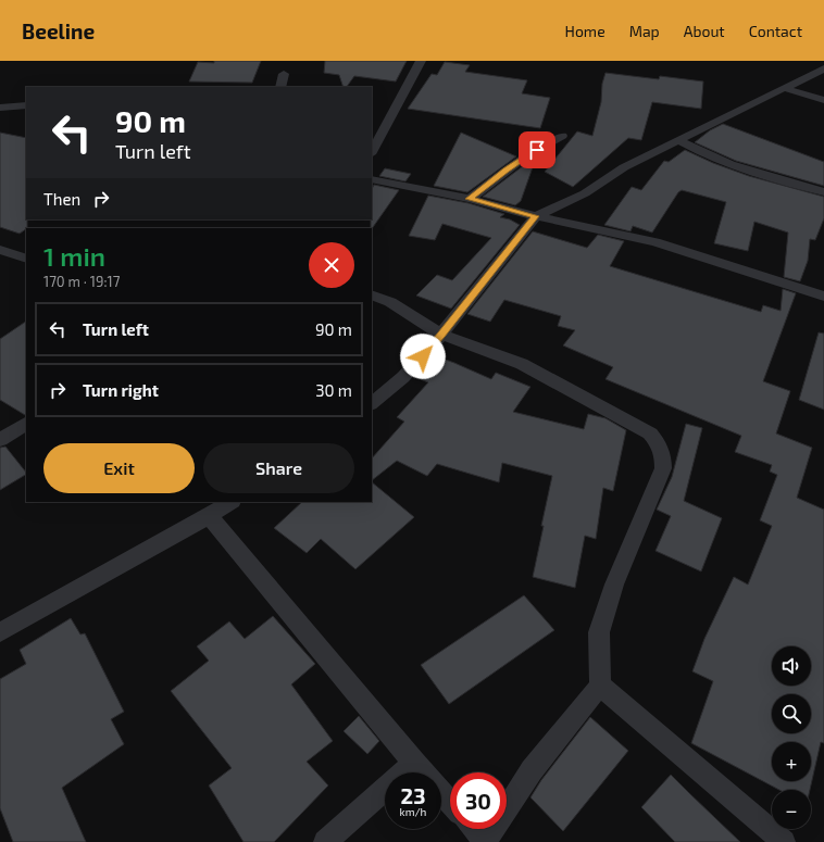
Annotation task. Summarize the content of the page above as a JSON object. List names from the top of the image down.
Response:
{
  "page": {
    "header": "Beeline",
    "nav": [
      "Home",
      "Map",
      "About",
      "Contact"
    ],
    "turn": ["90 m", "Turn left"],
    "then": "Then",
    "heading": ["1 min", "170 m · 19:17"],
    "list": [
      {
        "name": "Turn left",
        "value": "90 m"
      },
      {
        "name": "Turn right",
        "value": "30 m"
      }
    ],
    "buttons": ["Exit", "Share"],
    "map_buttons": ["+", "−"],
    "speed": "23 km/h",
    "limit": "30"
  }
}
